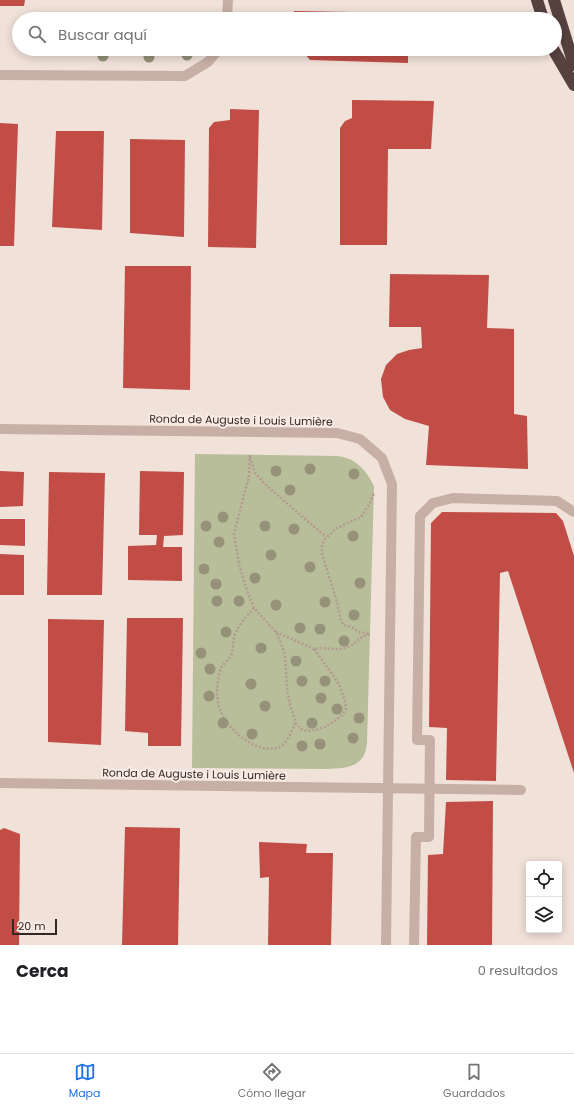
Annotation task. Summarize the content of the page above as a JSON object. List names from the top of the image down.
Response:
{
  "streets": {
    "street": ["Ronda de Auguste i Louis Lumière"]
  },
  "scale_bar": "20 m",
  "page": {
    "search": "Buscar aquí",
    "scale": "20 m",
    "heading": ["Cerca", "0 resultados"],
    "nav": ["Mapa", "Cómo llegar", "Guardados"]
  }
}
